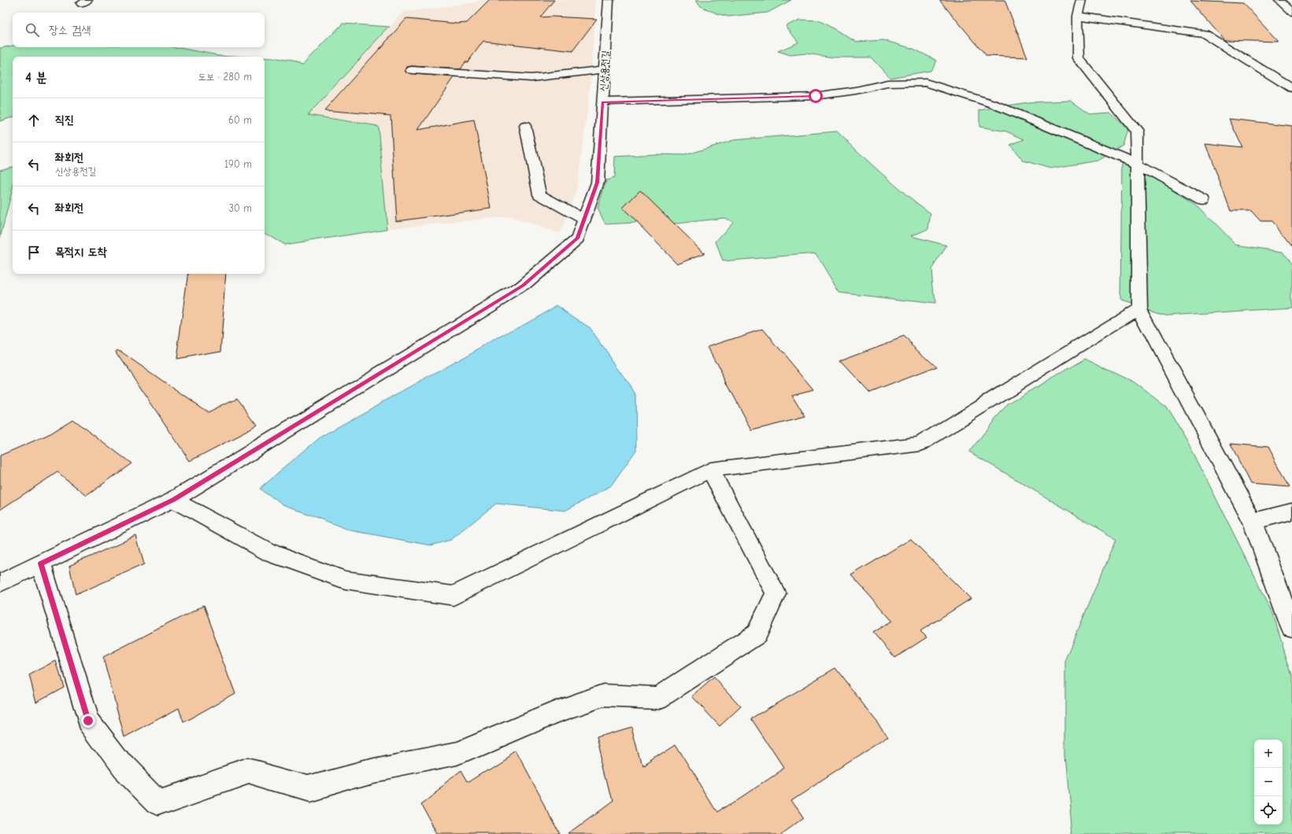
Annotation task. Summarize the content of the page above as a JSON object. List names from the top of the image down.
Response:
{
  "streets": {
    "street": ["신상용전길"]
  },
  "page": {
    "search": "장소 검색",
    "heading": ["4 분", "도보 · 280 m"],
    "list": [
      ["직진", "60 m"],
      ["좌회전", "신상용전길", "190 m"],
      ["좌회전", "30 m"],
      "목적지 도착"
    ],
    "map_buttons": ["+", "−"]
  }
}
